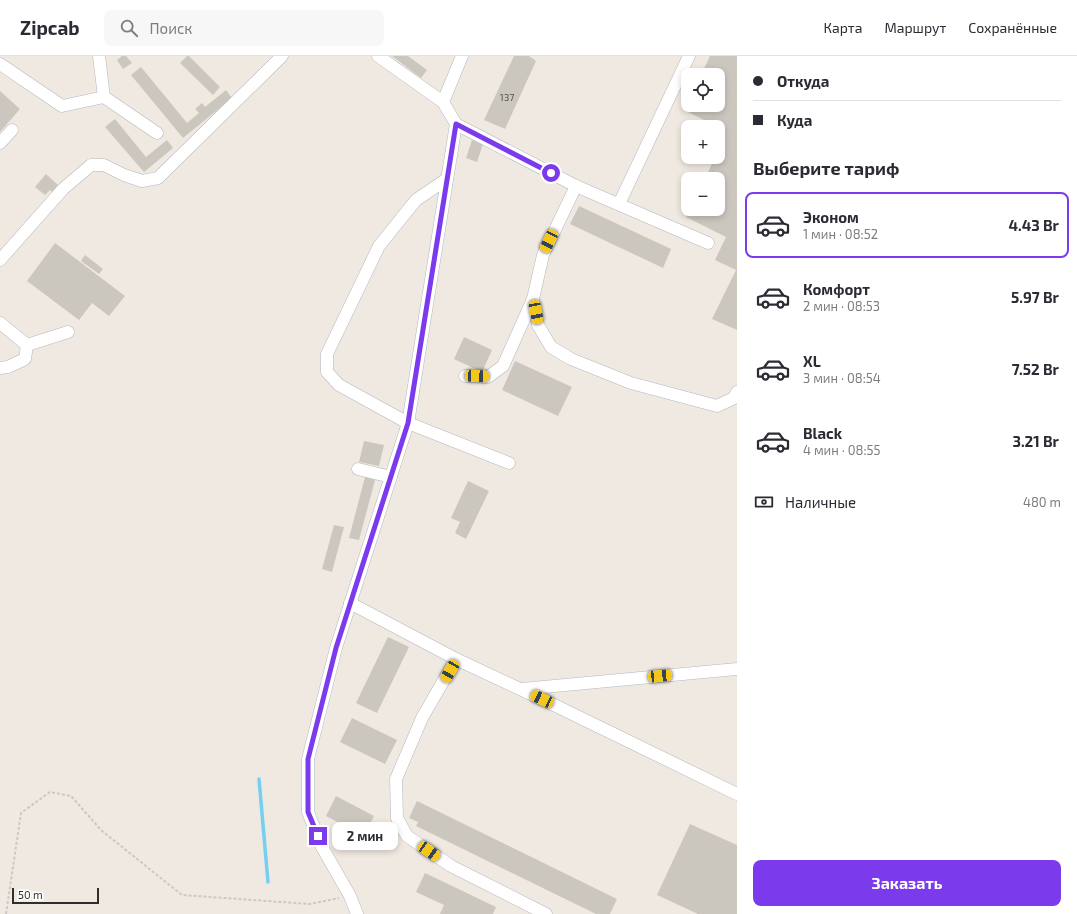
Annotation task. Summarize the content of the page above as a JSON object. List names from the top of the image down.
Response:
{
  "house_numbers": ["137"],
  "scale_bar": "50 m",
  "page": {
    "header": "Zipcab",
    "search": "Поиск",
    "nav": ["Карта", "Маршрут", "Сохранённые"],
    "banner": ["Откуда", "Куда"],
    "map_buttons": ["+", "−"],
    "heading": "Выберите тариф",
    "list": [
      {
        "name": "Эконом",
        "note": "1 мин · 08:52",
        "value": "4.43 Br"
      },
      {
        "name": "Комфорт",
        "note": "2 мин · 08:53",
        "value": "5.97 Br"
      },
      {
        "name": "XL",
        "note": "3 мин · 08:54",
        "value": "7.52 Br"
      },
      {
        "name": "Black",
        "note": "4 мин · 08:55",
        "value": "3.21 Br"
      }
    ],
    "pay": ["Наличные", "480 m"],
    "bubble": "2 мин",
    "buttons": "Заказать",
    "scale": "50 m"
  }
}
